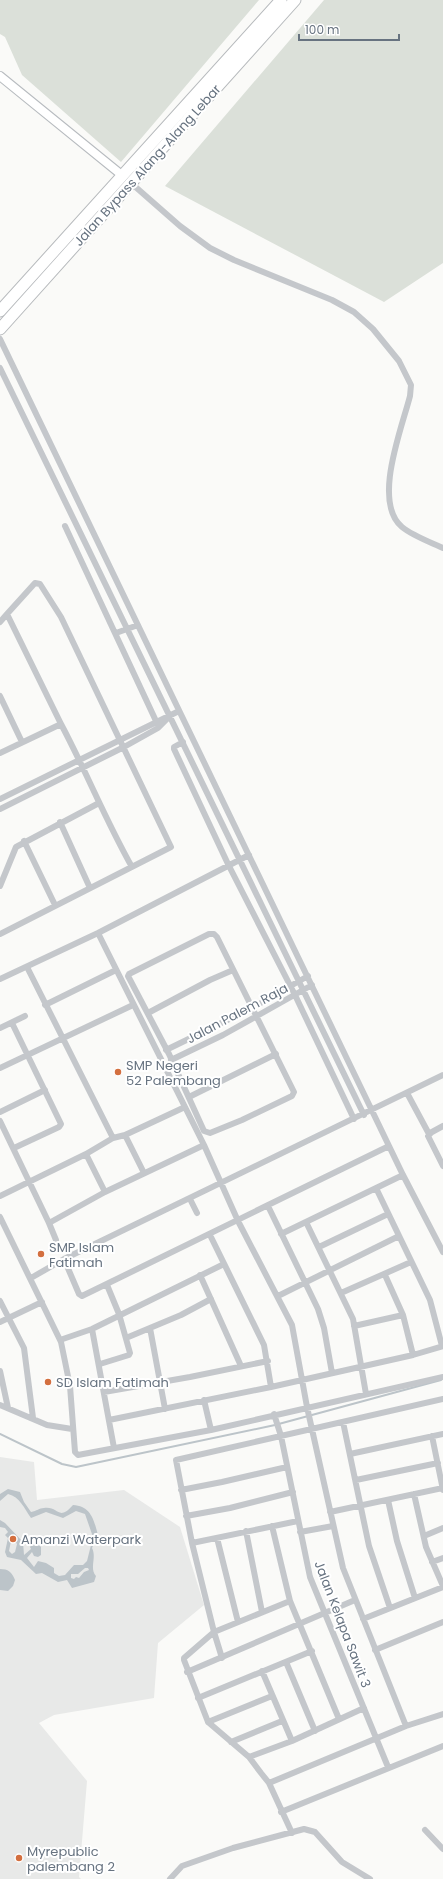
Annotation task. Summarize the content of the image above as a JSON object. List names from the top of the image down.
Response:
{
  "streets": {
    "highway": ["Jalan Bypass Alang-Alang Lebar"],
    "street": ["Jalan Palem Raja", "Jalan Kelapa Sawit 3"]
  },
  "places": [
    "SMP Negeri 52 Palembang",
    "SMP Islam Fatimah",
    "SD Islam Fatimah",
    "Amanzi Waterpark",
    "Myrepublic palembang 2"
  ],
  "scale_bar": "100 m"
}
